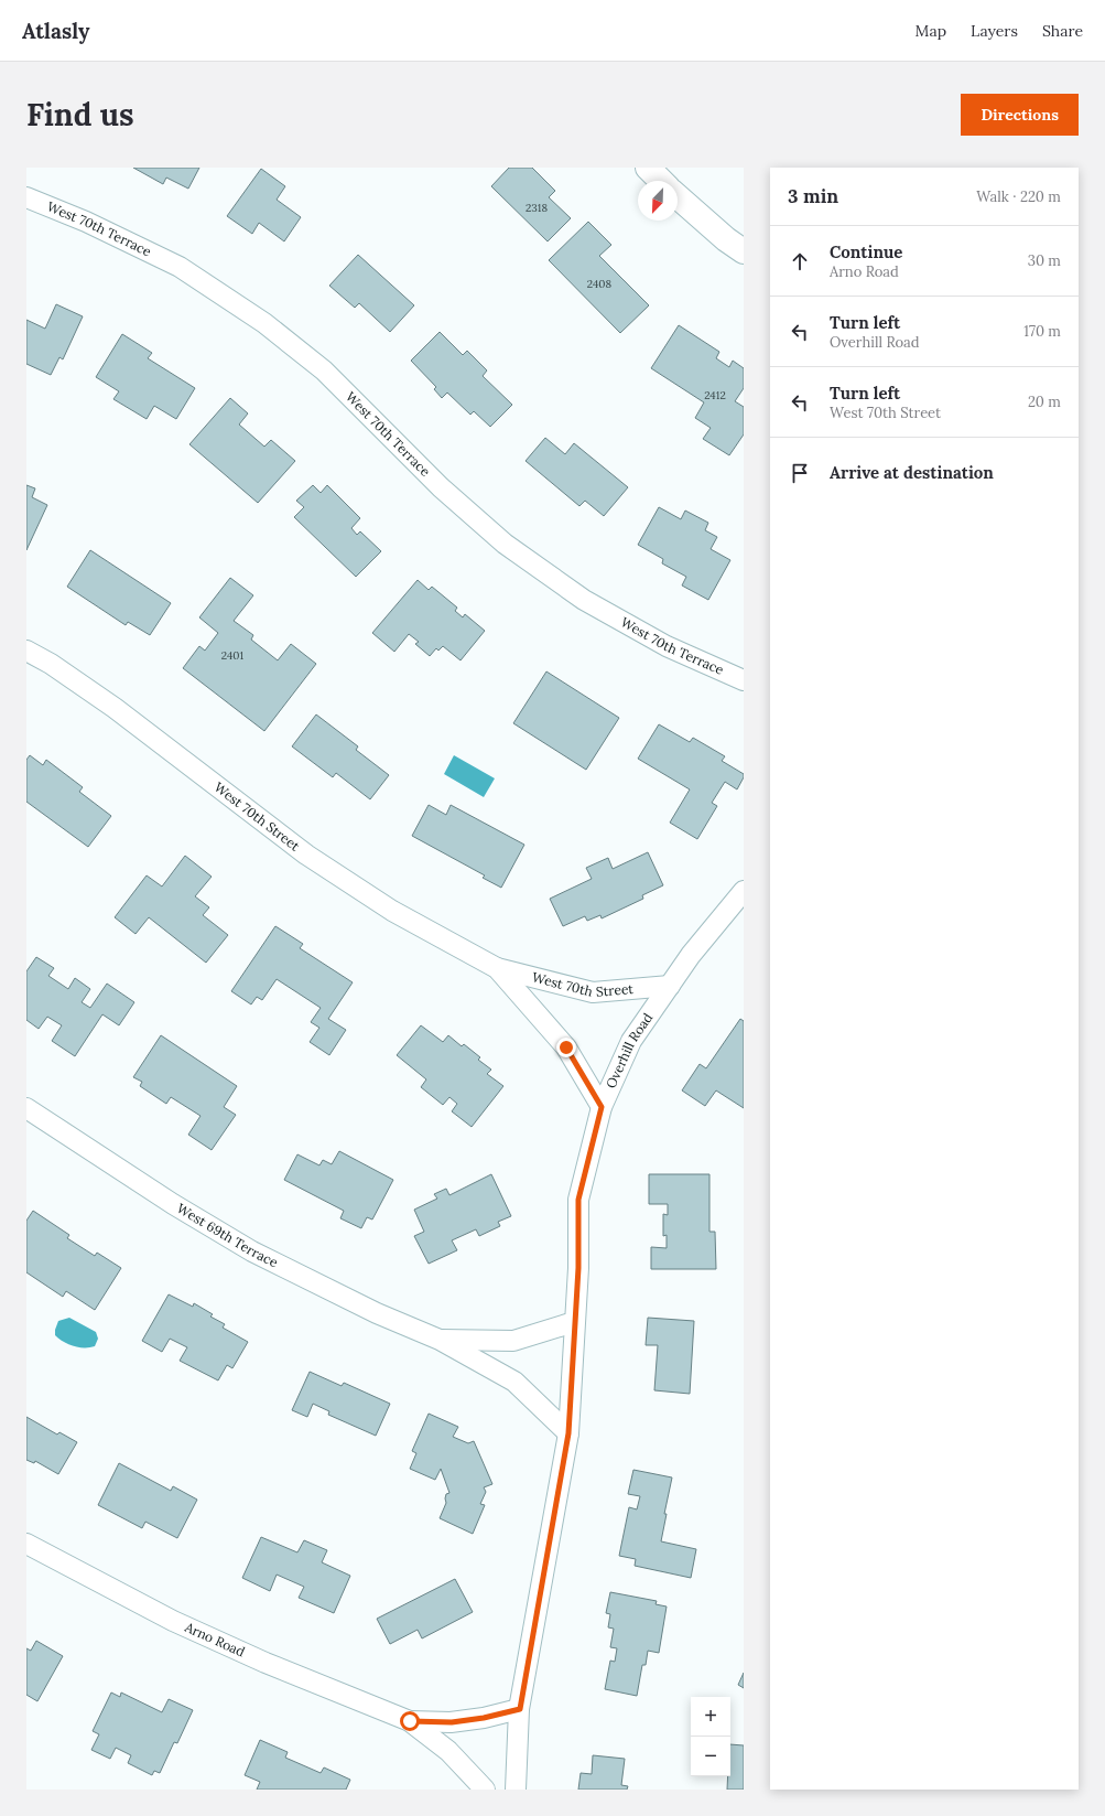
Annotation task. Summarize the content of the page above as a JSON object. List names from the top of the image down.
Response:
{
  "streets": {
    "street": [
      "West 70th Terrace",
      "West 70th Street",
      "Overhill Road",
      "West 69th Terrace",
      "Arno Road"
    ]
  },
  "crossings": [
    ["West 70th Street", "Overhill Road"],
    ["Overhill Road", "West 69th Terrace"],
    ["Overhill Road", "Arno Road"]
  ],
  "house_numbers": [
    "2318",
    "2408",
    "2412",
    "2401"
  ],
  "north": "bottom left",
  "page": {
    "header": "Atlasly",
    "nav": ["Map", "Layers", "Share"],
    "buttons": "Directions",
    "title": "Find us",
    "heading": ["3 min", "Walk · 220 m"],
    "list": [
      ["Continue", "Arno Road", "30 m"],
      ["Turn left", "Overhill Road", "170 m"],
      ["Turn left", "West 70th Street", "20 m"],
      "Arrive at destination"
    ],
    "map_buttons": ["+", "−"]
  }
}
